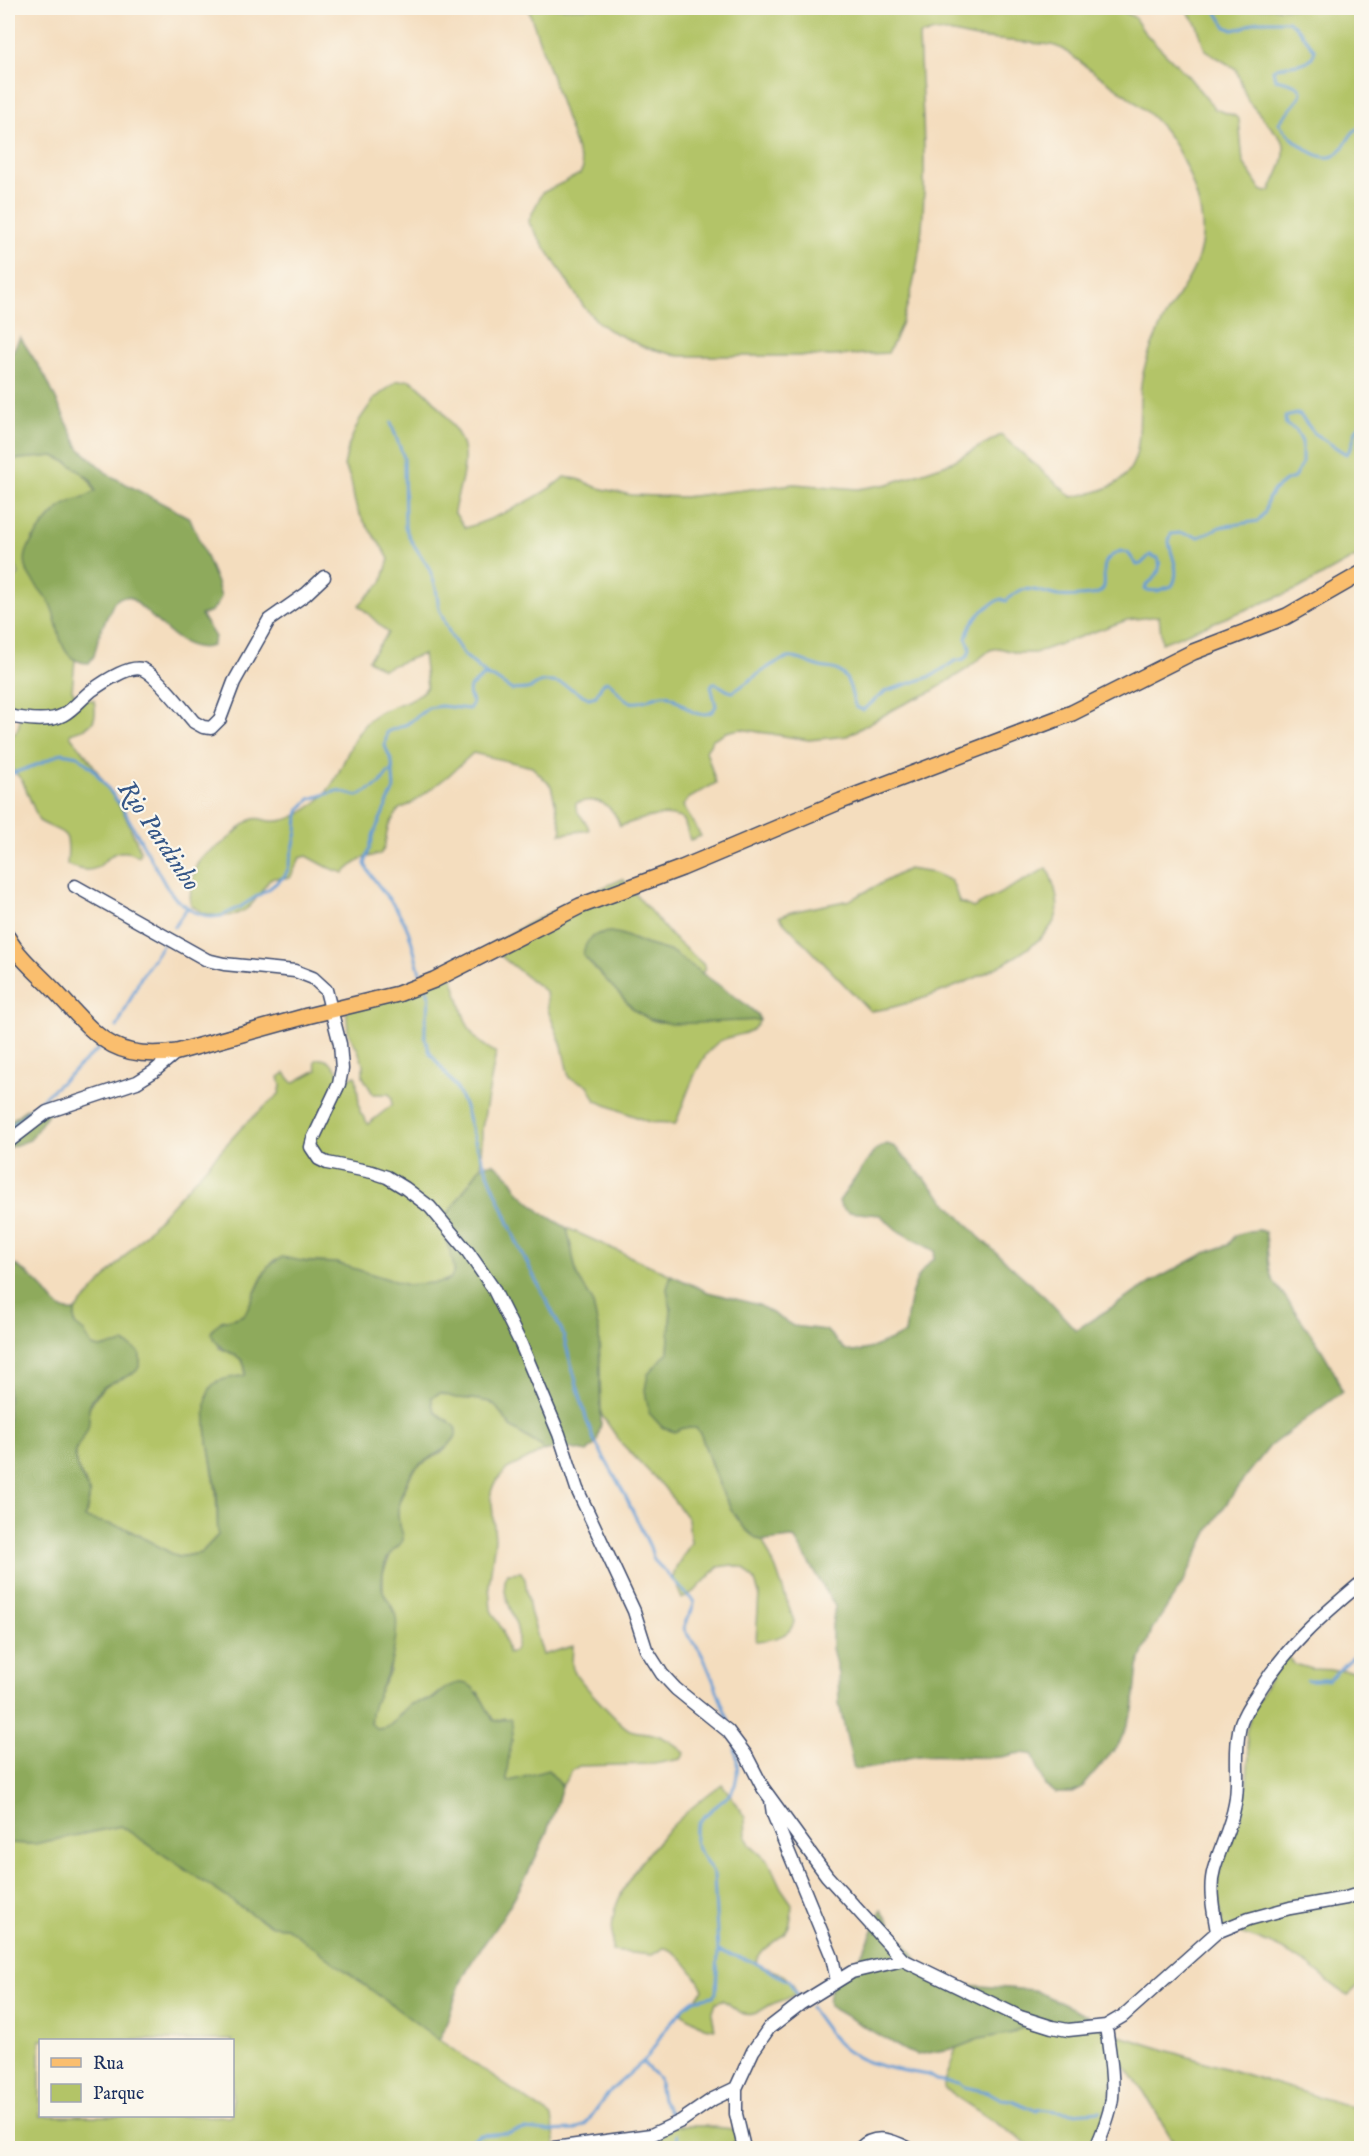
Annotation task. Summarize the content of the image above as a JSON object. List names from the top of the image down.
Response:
{
  "water": ["Rio Pardinho"],
  "legend": ["Rua", "Parque"]
}
